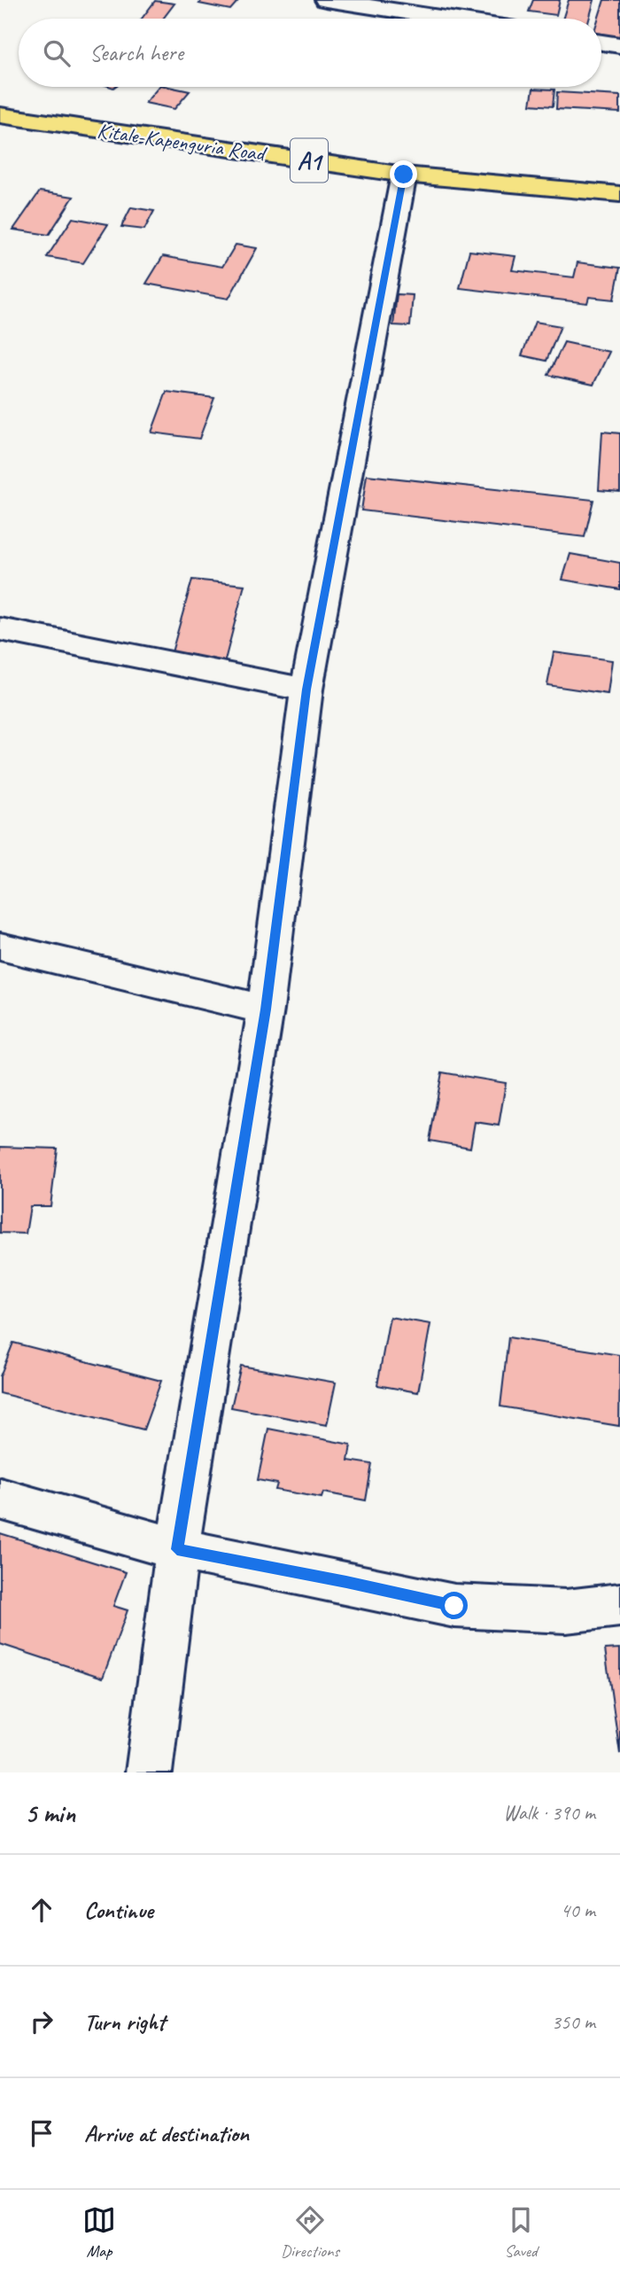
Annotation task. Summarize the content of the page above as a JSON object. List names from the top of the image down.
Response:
{
  "streets": {
    "highway": ["Kitale-Kapenguria Road", "A1"]
  },
  "page": {
    "search": "Search here",
    "heading": ["5 min", "Walk · 390 m"],
    "list": [
      ["Continue", "40 m"],
      ["Turn right", "350 m"],
      "Arrive at destination"
    ],
    "nav": ["Map", "Directions", "Saved"]
  }
}
